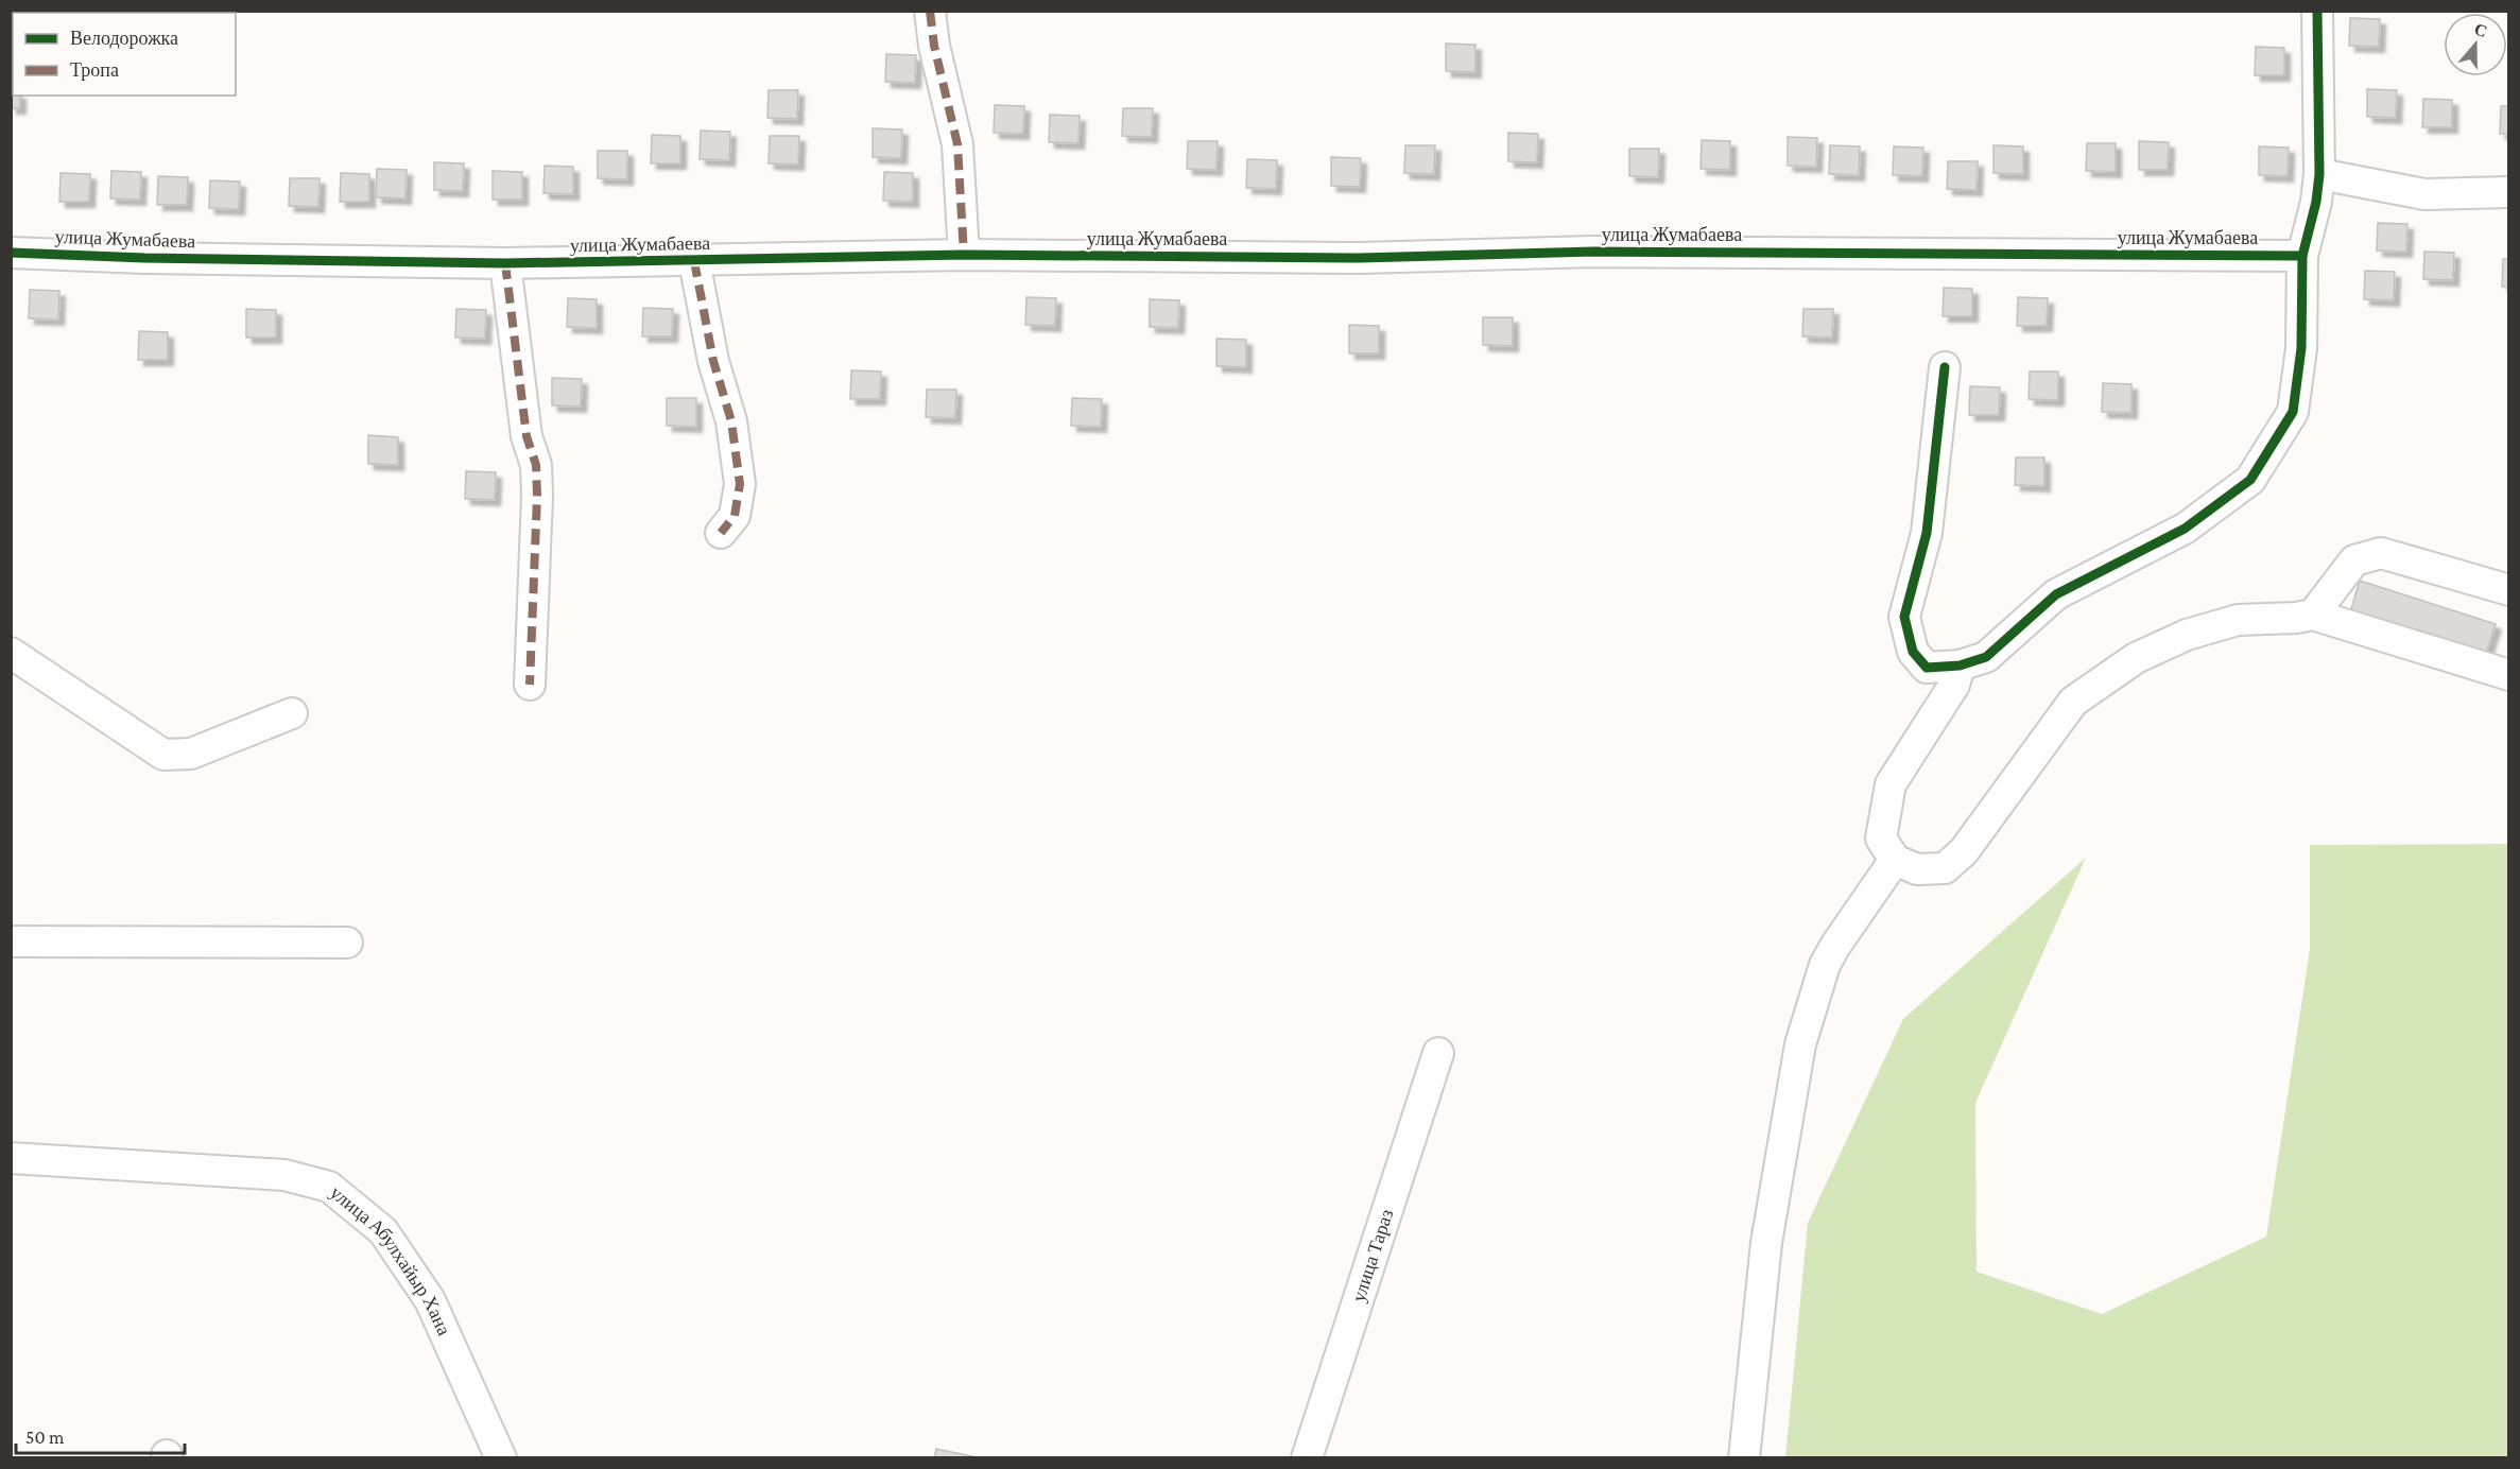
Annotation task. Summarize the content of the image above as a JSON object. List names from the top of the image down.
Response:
{
  "streets": {
    "street": ["улица Жумабаева", "улица Тараз", "улица Абулхайыр Хана"]
  },
  "legend": ["Велодорожка", "Тропа"],
  "scale_bar": "50 m",
  "north": "top"
}
